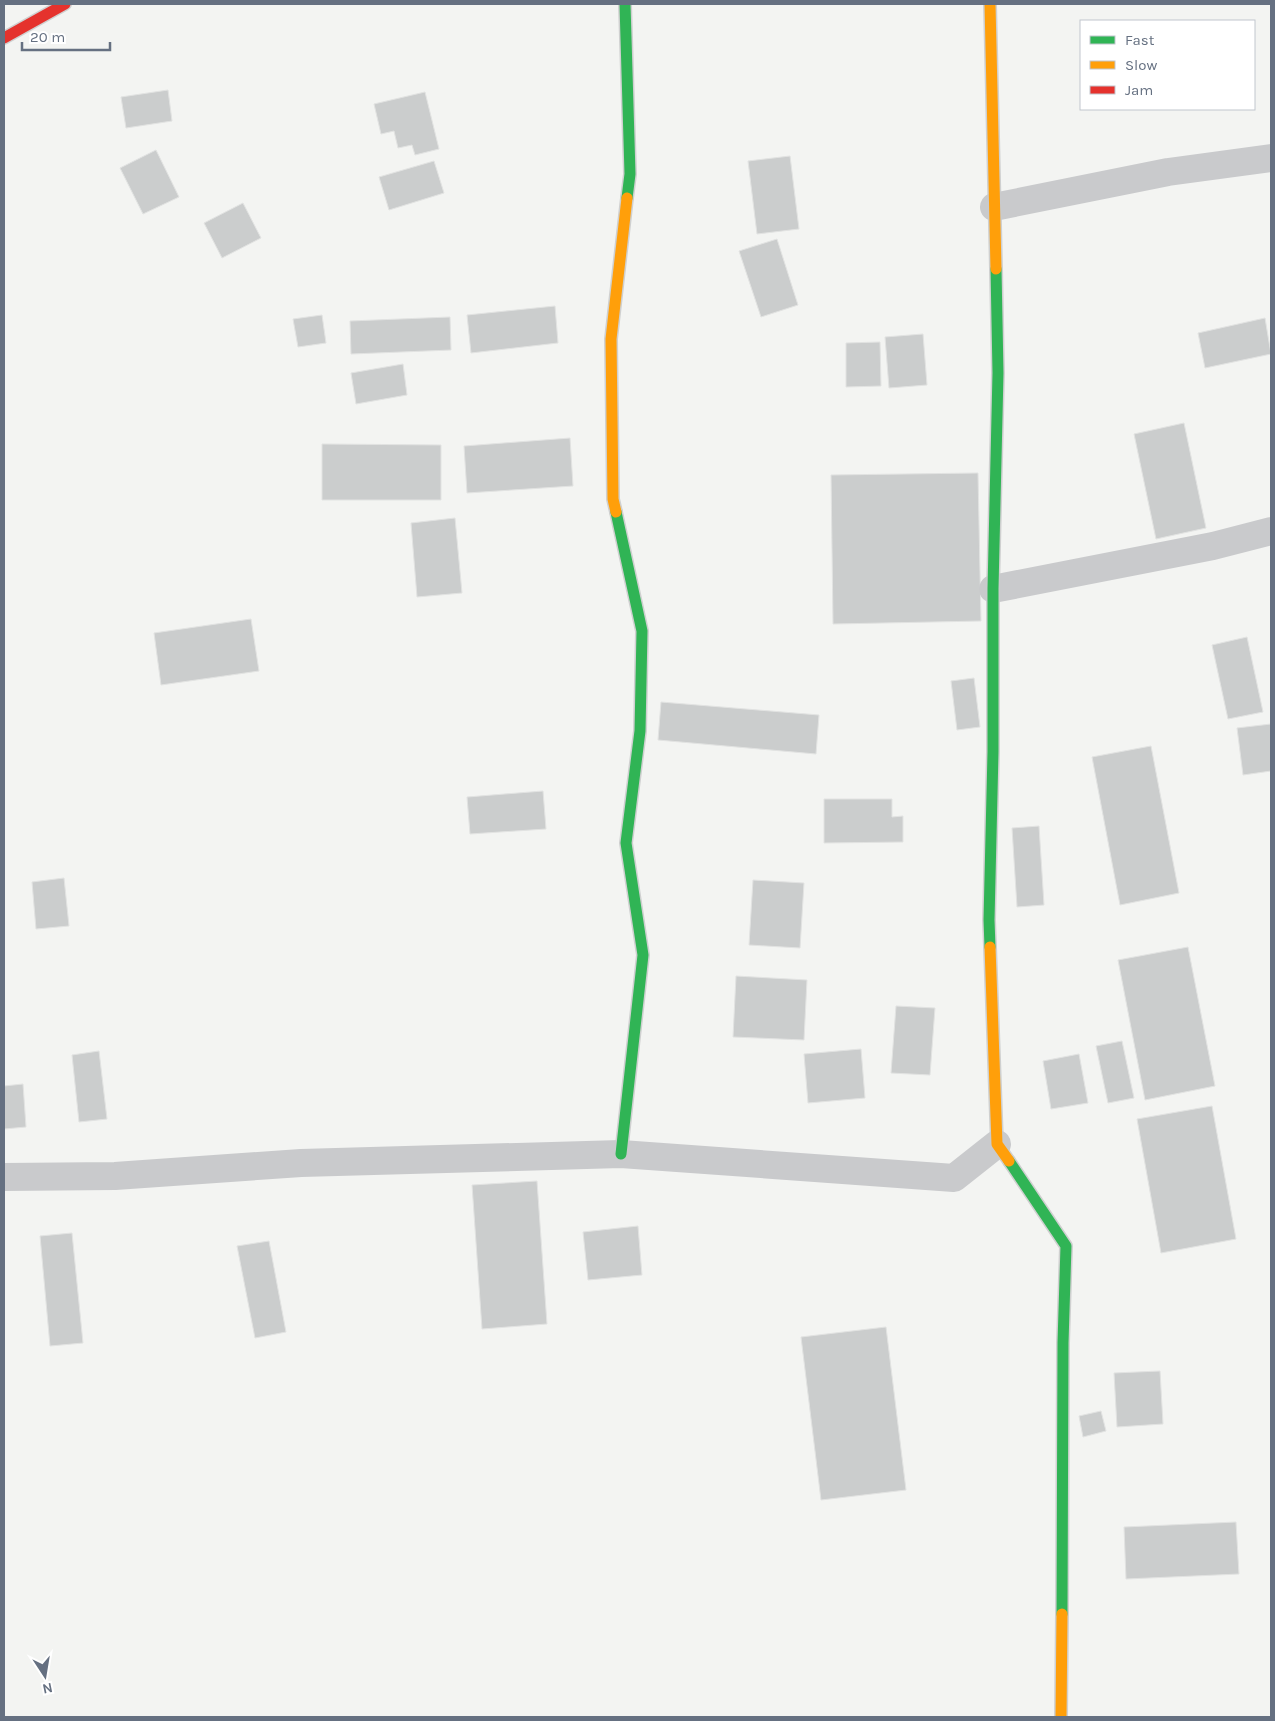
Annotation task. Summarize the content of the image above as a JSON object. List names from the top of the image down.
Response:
{
  "legend": ["Fast", "Slow", "Jam"],
  "scale_bar": "20 m",
  "north": "bottom"
}
